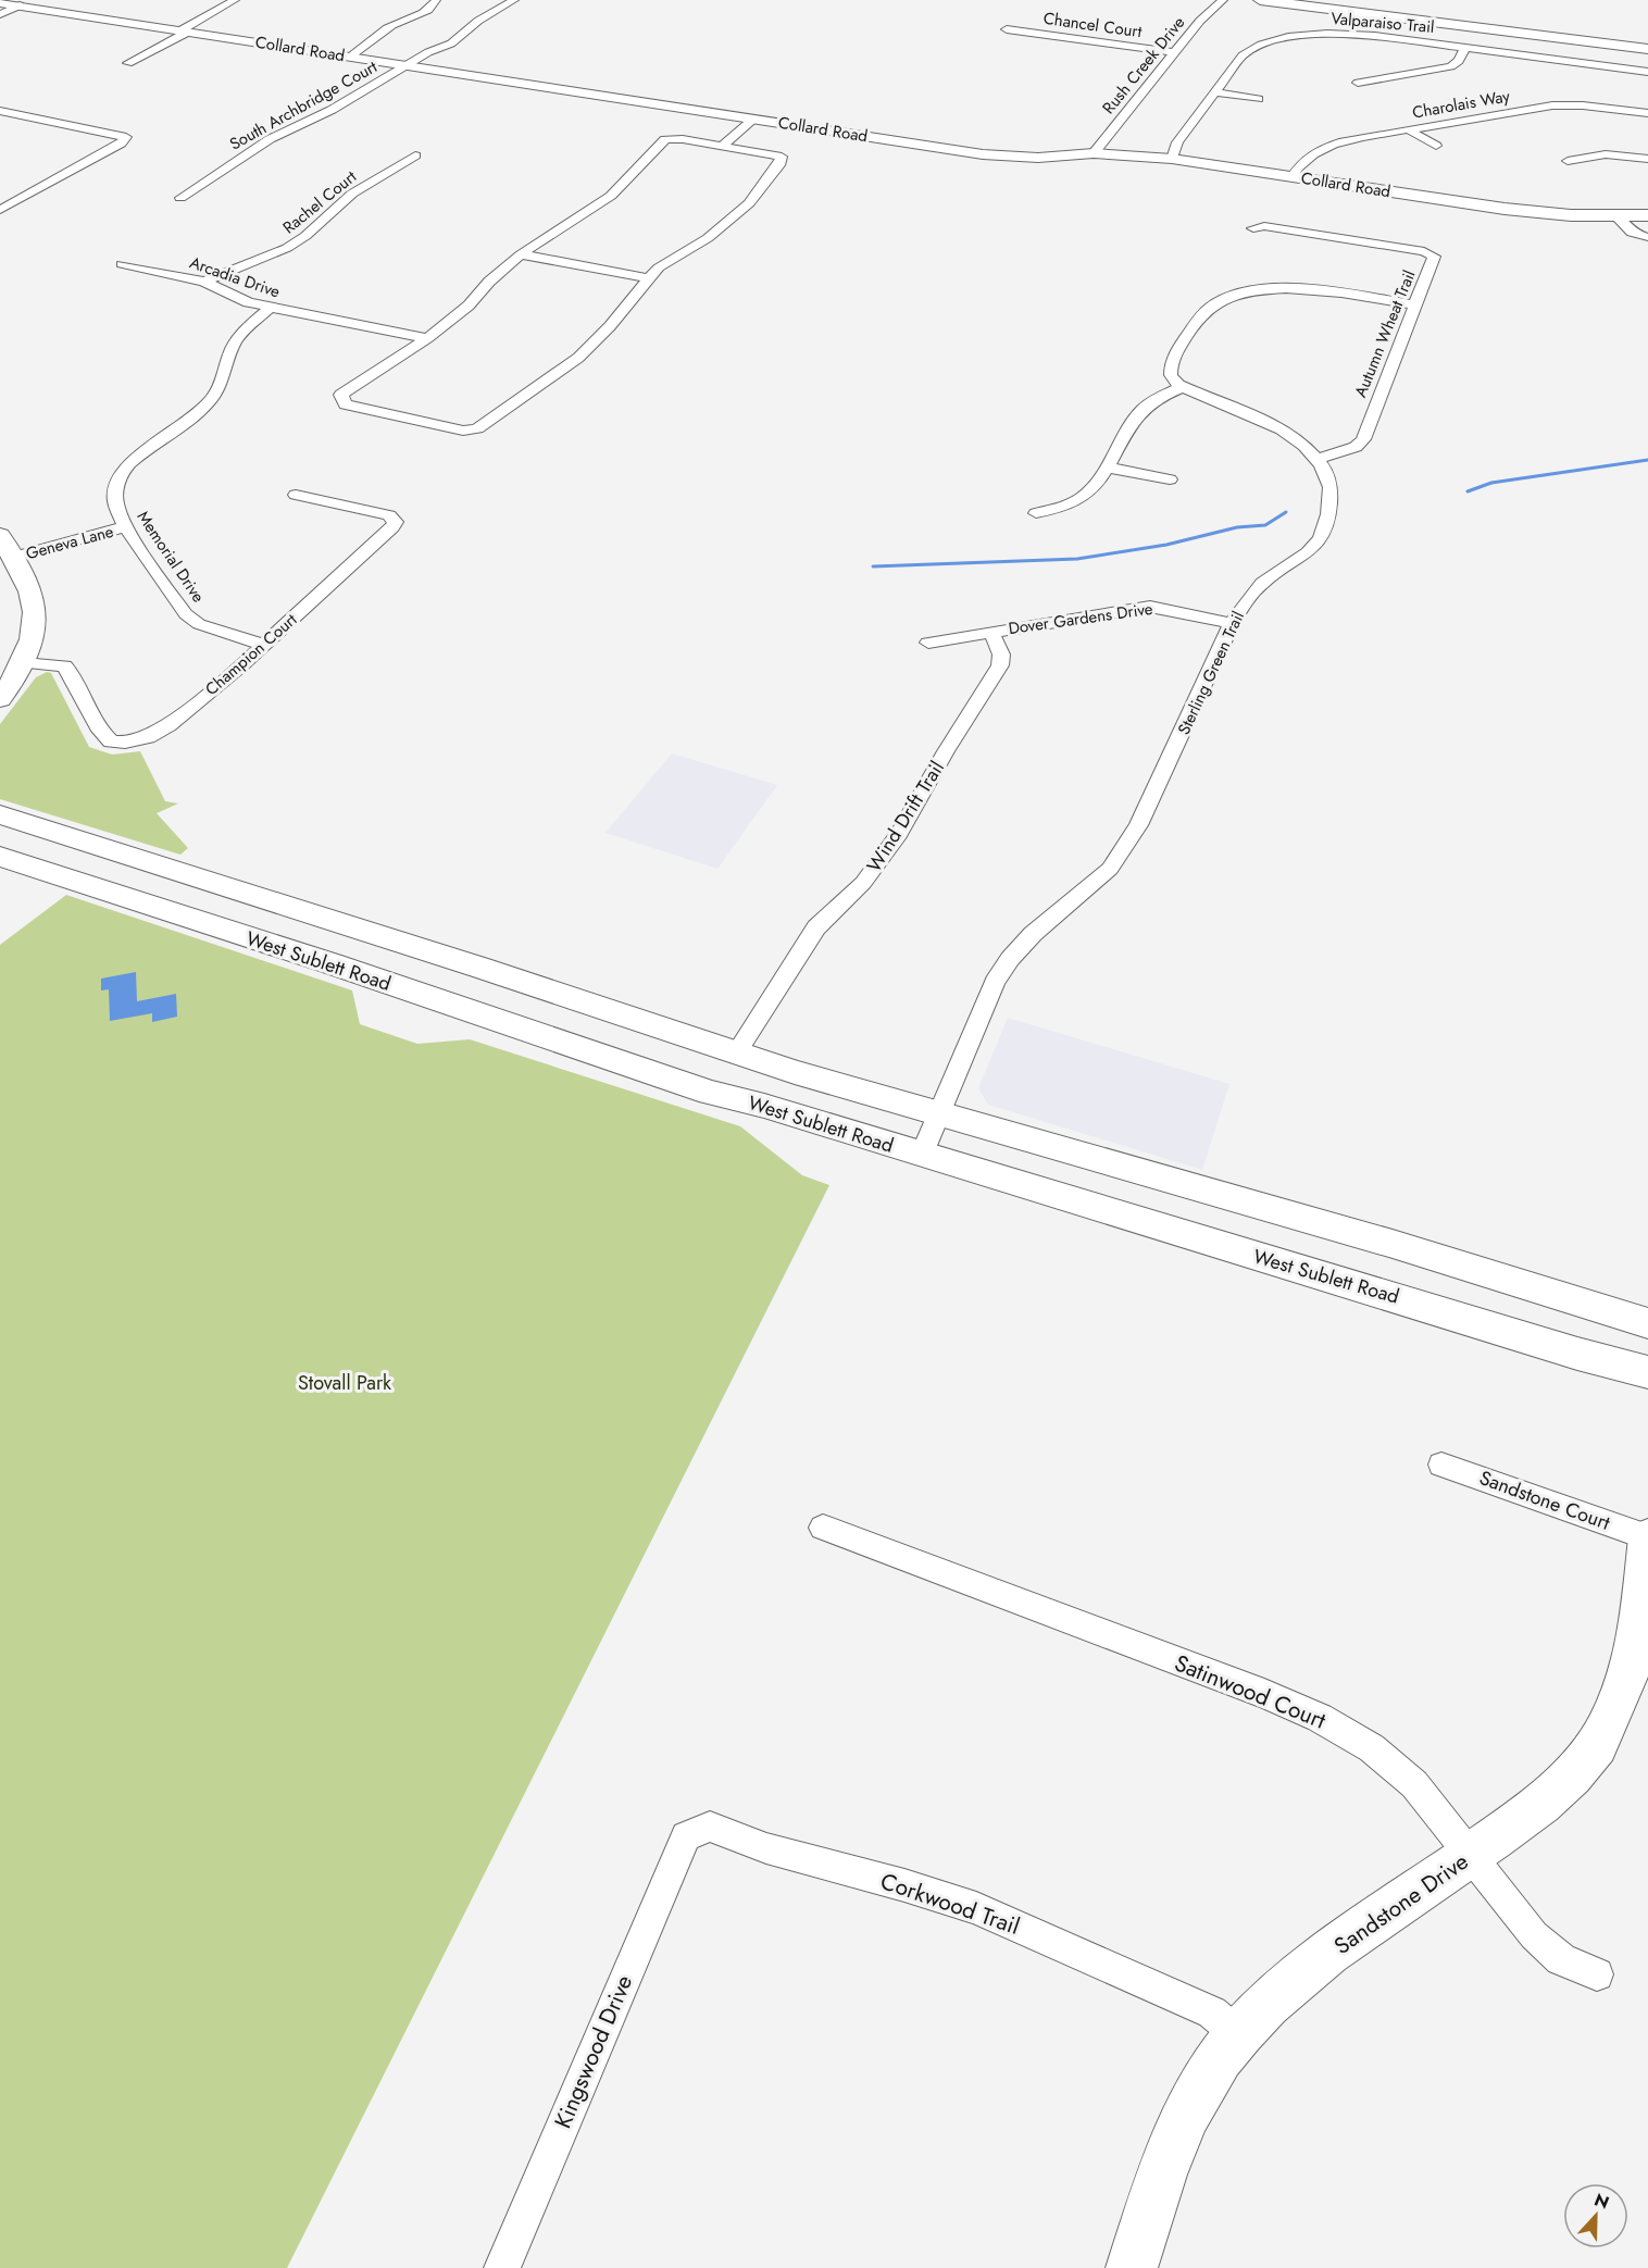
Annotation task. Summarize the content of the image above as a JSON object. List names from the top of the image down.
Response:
{
  "streets": {
    "main road": ["Collard Road", "West Sublett Road", "Sandstone Drive"],
    "street": [
      "Valparaiso Trail",
      "Chancel Court",
      "Rush Creek Drive",
      "Charolais Way",
      "South Archbridge Court",
      "Rachel Court",
      "Arcadia Drive",
      "Autumn Wheat Trail",
      "Geneva Lane",
      "Memorial Drive",
      "Dover Gardens Drive",
      "Champion Court",
      "Sterling Green Trail",
      "Wind Drift Trail",
      "Sandstone Court",
      "Satinwood Court",
      "Corkwood Trail",
      "Kingswood Drive"
    ]
  },
  "crossings": [
    ["Valparaiso Trail", "Collard Road"],
    ["Chancel Court", "Rush Creek Drive"],
    ["Collard Road", "Rush Creek Drive"],
    ["Collard Road", "Charolais Way"],
    ["Collard Road", "South Archbridge Court"],
    ["Rachel Court", "Arcadia Drive"],
    ["Arcadia Drive", "Memorial Drive"],
    ["Autumn Wheat Trail", "Sterling Green Trail"],
    ["Geneva Lane", "Memorial Drive"],
    ["Memorial Drive", "Champion Court"],
    ["Dover Gardens Drive", "Sterling Green Trail"],
    ["Dover Gardens Drive", "Wind Drift Trail"],
    ["Sterling Green Trail", "West Sublett Road"],
    ["Sandstone Court", "Sandstone Drive"],
    ["Satinwood Court", "Sandstone Drive"],
    ["Corkwood Trail", "Sandstone Drive"],
    ["Corkwood Trail", "Kingswood Drive"]
  ],
  "parks": ["Stovall Park"],
  "north": "top"
}
